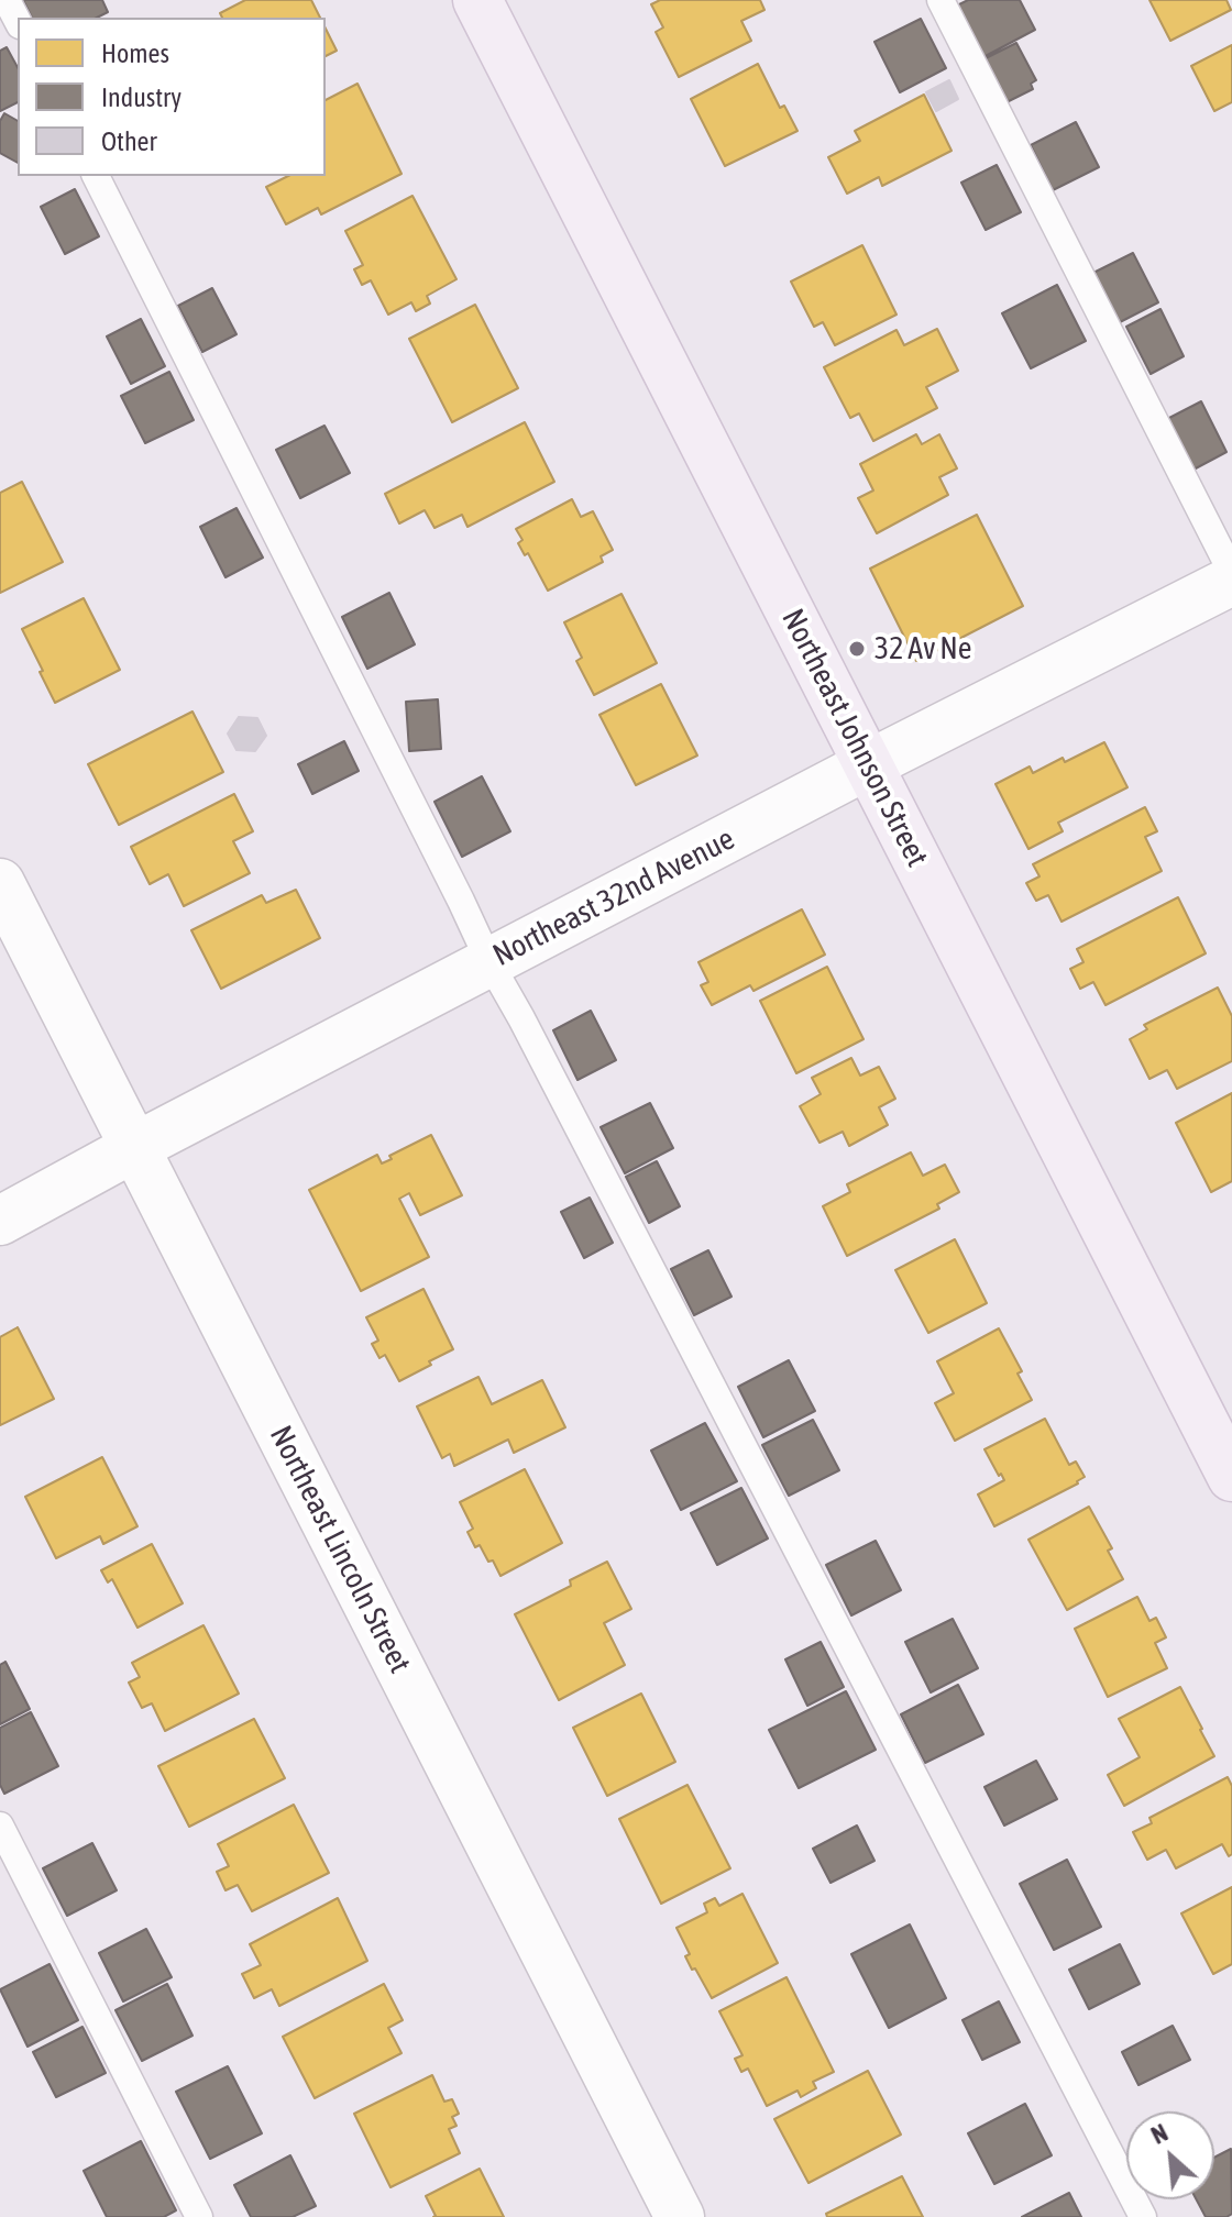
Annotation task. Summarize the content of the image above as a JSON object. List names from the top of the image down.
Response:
{
  "streets": {
    "street": ["Northeast Johnson Street", "Northeast 32nd Avenue", "Northeast Lincoln Street"]
  },
  "crossings": [
    ["Northeast Johnson Street", "Northeast 32nd Avenue"],
    ["Northeast 32nd Avenue", "Northeast Lincoln Street"]
  ],
  "places": ["32 Av Ne"],
  "legend": ["Homes", "Industry", "Other"],
  "north": "top left"
}
